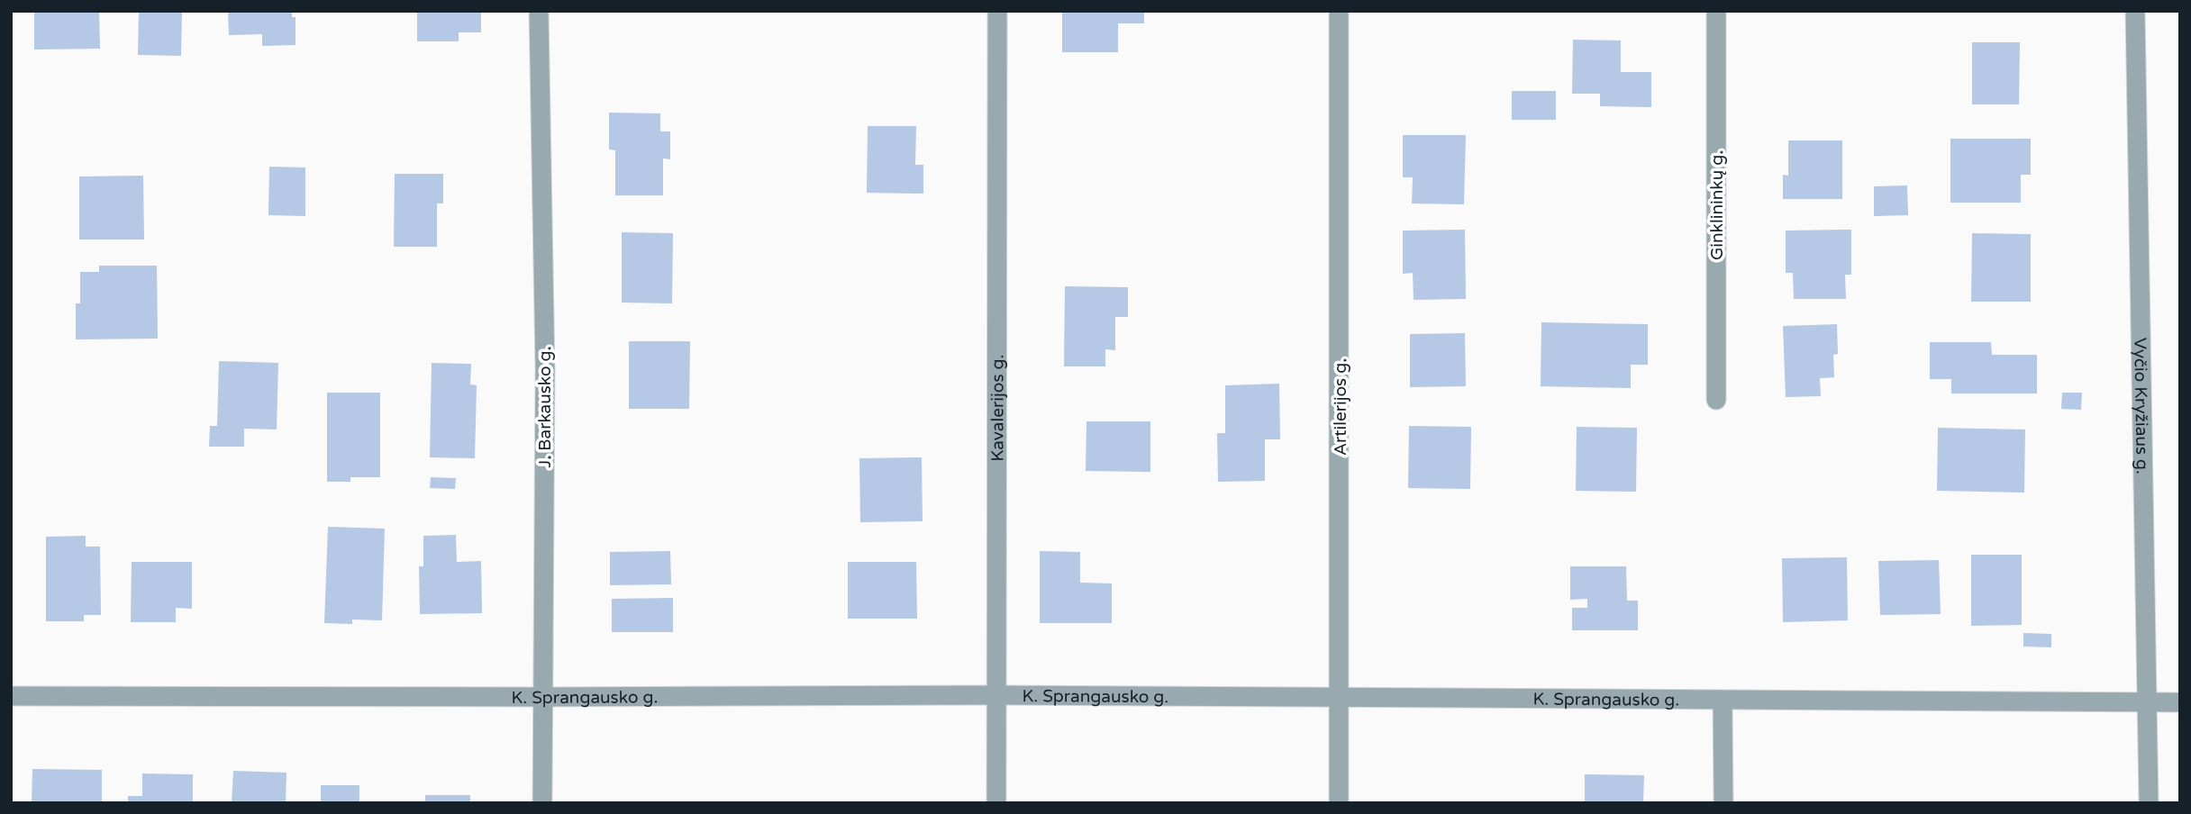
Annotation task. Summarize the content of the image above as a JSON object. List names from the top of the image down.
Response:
{
  "streets": {
    "street": [
      "Ginklininkų g.",
      "J. Barkausko g.",
      "Kavalerijos g.",
      "Artilerijos g.",
      "Vyčio Kryžiaus g.",
      "K. Sprangausko g."
    ]
  },
  "crossings": [
    ["J. Barkausko g.", "K. Sprangausko g."],
    ["Kavalerijos g.", "K. Sprangausko g."],
    ["Artilerijos g.", "K. Sprangausko g."],
    ["Vyčio Kryžiaus g.", "K. Sprangausko g."]
  ]
}
